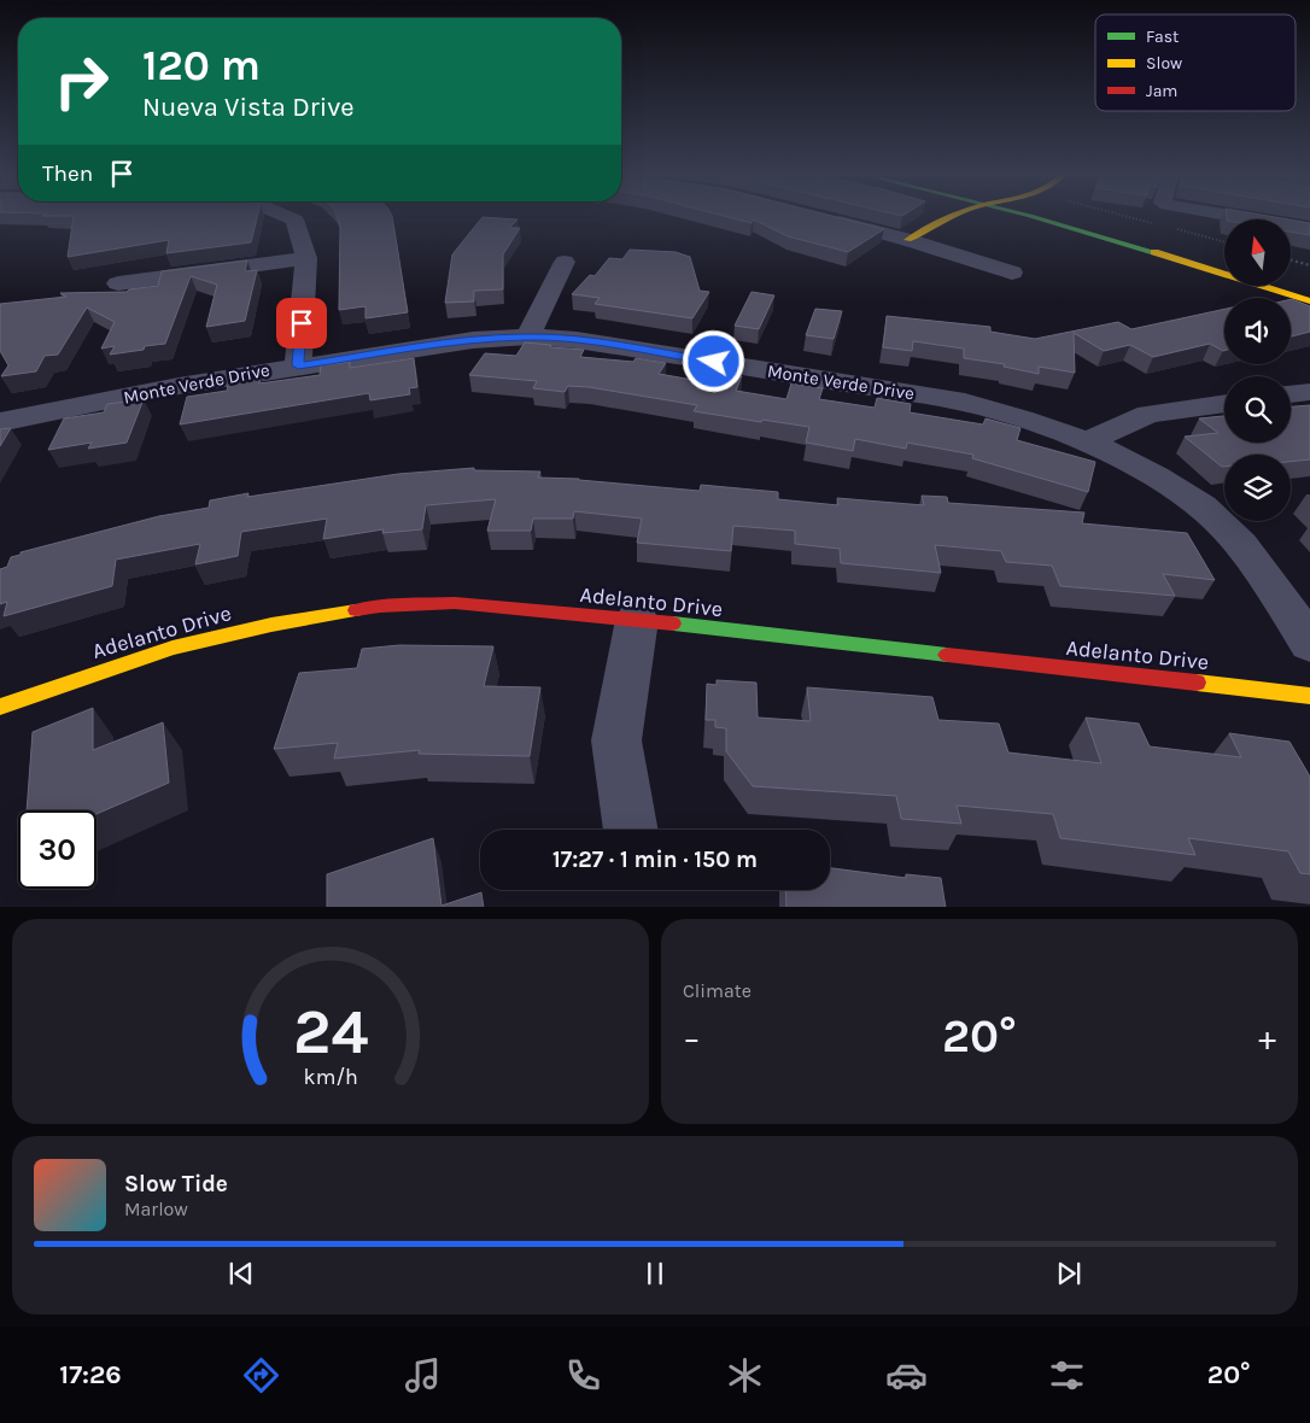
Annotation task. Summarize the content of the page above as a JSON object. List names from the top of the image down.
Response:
{
  "streets": {
    "main road": ["Adelanto Drive"],
    "street": ["Monte Verde Drive"]
  },
  "legend": ["Fast", "Slow", "Jam"],
  "north": "top",
  "page": {
    "turn": ["120 m", "Nueva Vista Drive"],
    "then": "Then",
    "limit": "30",
    "trip": "17:27 · 1 min · 150 m",
    "tile": "Climate",
    "heat": ["−", "20°", "+"],
    "song": ["Slow Tide", "Marlow"],
    "tabs": ["17:26", "20°"],
    "gauge": ["24", "km/h"]
  }
}
